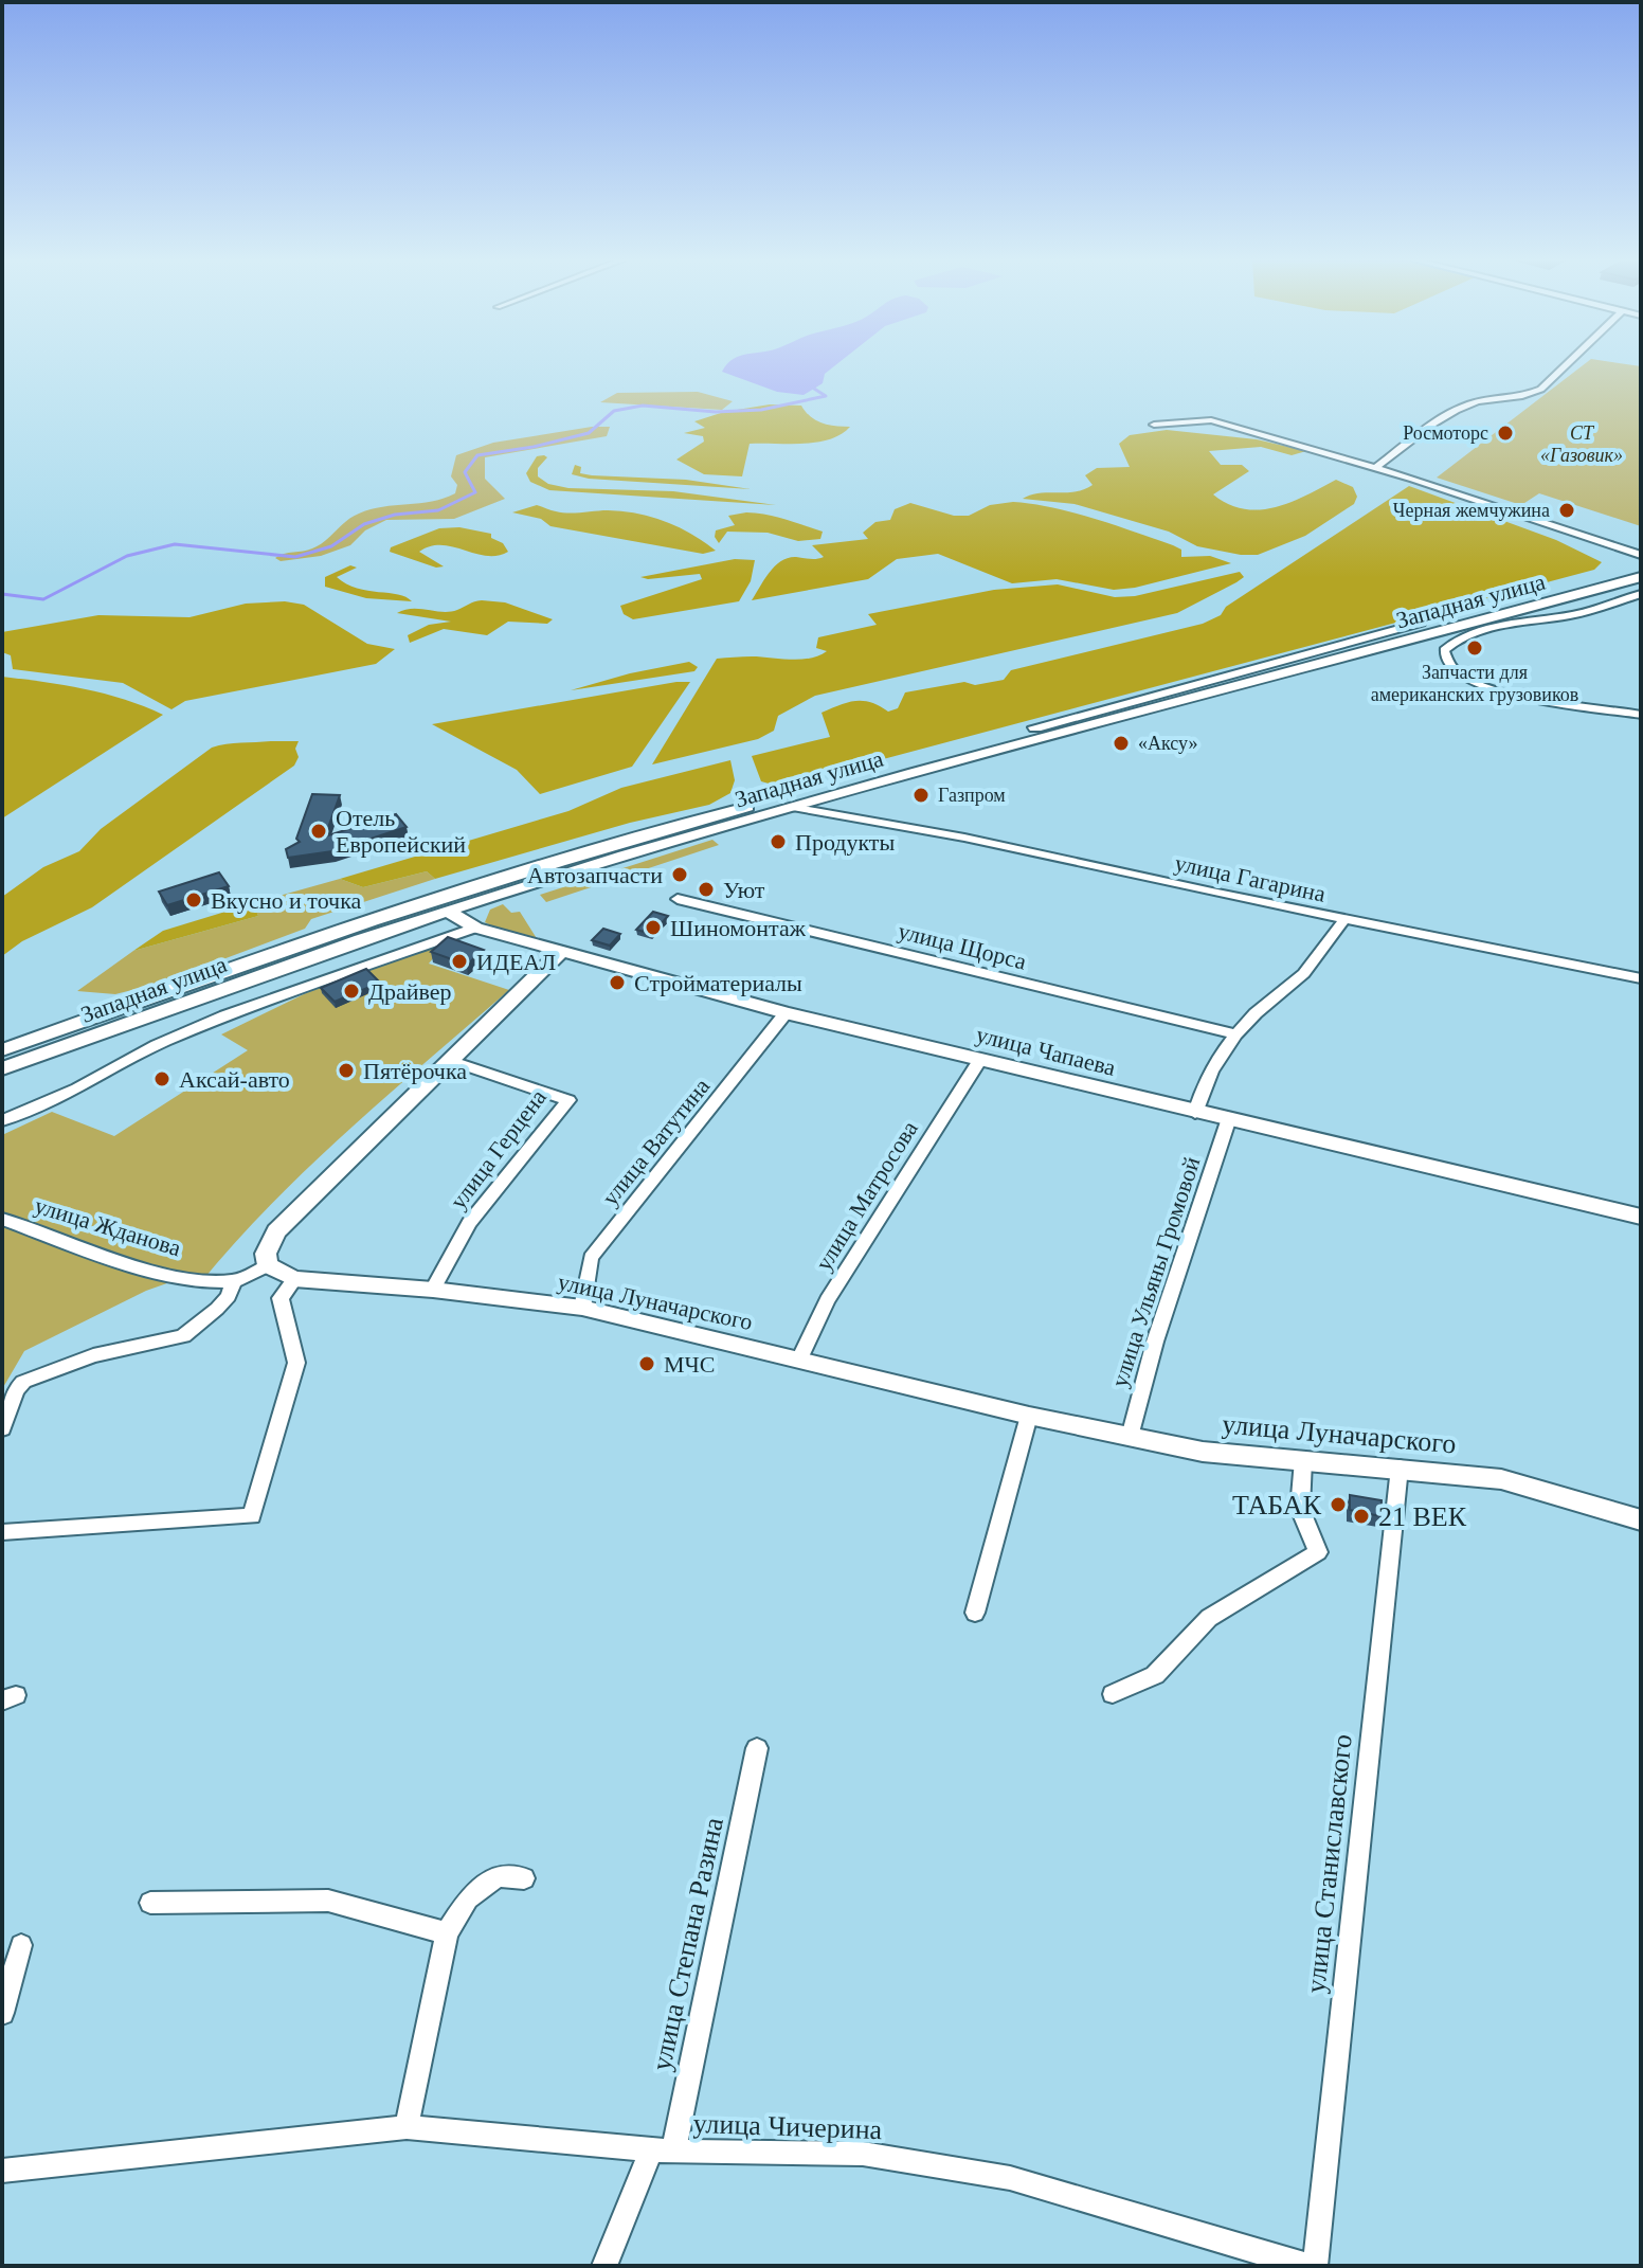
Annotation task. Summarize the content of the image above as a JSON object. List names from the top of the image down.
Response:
{
  "streets": {
    "main road": ["Западная улица", "улица Чапаева", "улица Луначарского"],
    "street": [
      "улица Гагарина",
      "улица Щорса",
      "улица Ватутина",
      "улица Герцена",
      "улица Матросова",
      "улица Жданова",
      "улица Ульяны Громовой",
      "улица Станиславского",
      "улица Степана Разина",
      "улица Чичерина"
    ]
  },
  "crossings": [
    ["Западная улица", "улица Гагарина"],
    ["Западная улица", "улица Чапаева"],
    ["улица Чапаева", "улица Ватутина"],
    ["улица Чапаева", "улица Матросова"],
    ["улица Чапаева", "улица Ульяны Громовой"],
    ["улица Ватутина", "улица Луначарского"],
    ["улица Герцена", "улица Луначарского"],
    ["улица Матросова", "улица Луначарского"],
    ["улица Жданова", "улица Луначарского"],
    ["улица Ульяны Громовой", "улица Луначарского"],
    ["улица Луначарского", "улица Станиславского"],
    ["улица Степана Разина", "улица Чичерина"]
  ],
  "parks": ["СТ «Газовик»"],
  "places": [
    "Росмоторс",
    "Черная жемчужина",
    "Запчасти для американских грузовиков",
    "«Аксу»",
    "Газпром",
    "Отель Европейский",
    "Продукты",
    "Автозапчасти",
    "Уют",
    "Вкусно и точка",
    "Шиномонтаж",
    "ИДЕАЛ",
    "Стройматериалы",
    "Драйвер",
    "Пятёрочка",
    "Аксай-авто",
    "МЧС",
    "ТАБАК",
    "21 ВЕК"
  ]
}
